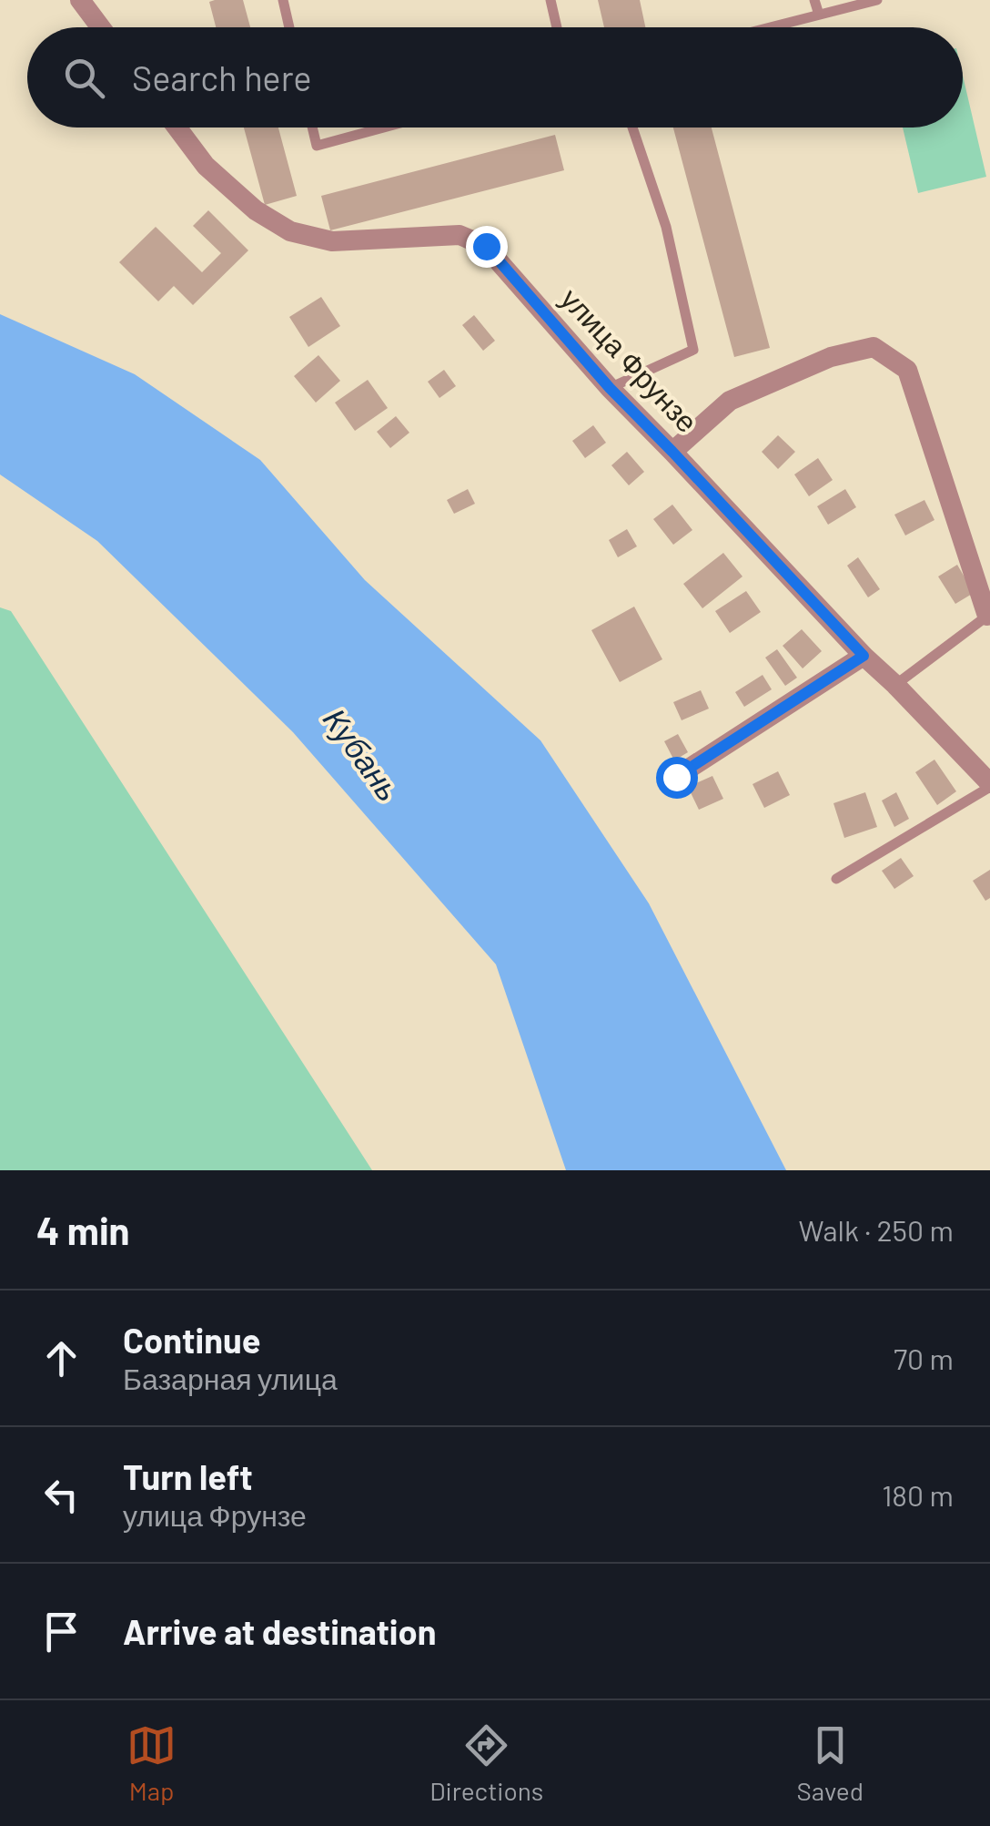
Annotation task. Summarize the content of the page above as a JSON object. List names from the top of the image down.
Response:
{
  "streets": {
    "street": ["улица Фрунзе"]
  },
  "water": ["Кубань"],
  "page": {
    "search": "Search here",
    "heading": ["4 min", "Walk · 250 m"],
    "list": [
      ["Continue", "Базарная улица", "70 m"],
      ["Turn left", "улица Фрунзе", "180 m"],
      "Arrive at destination"
    ],
    "nav": ["Map", "Directions", "Saved"]
  }
}
